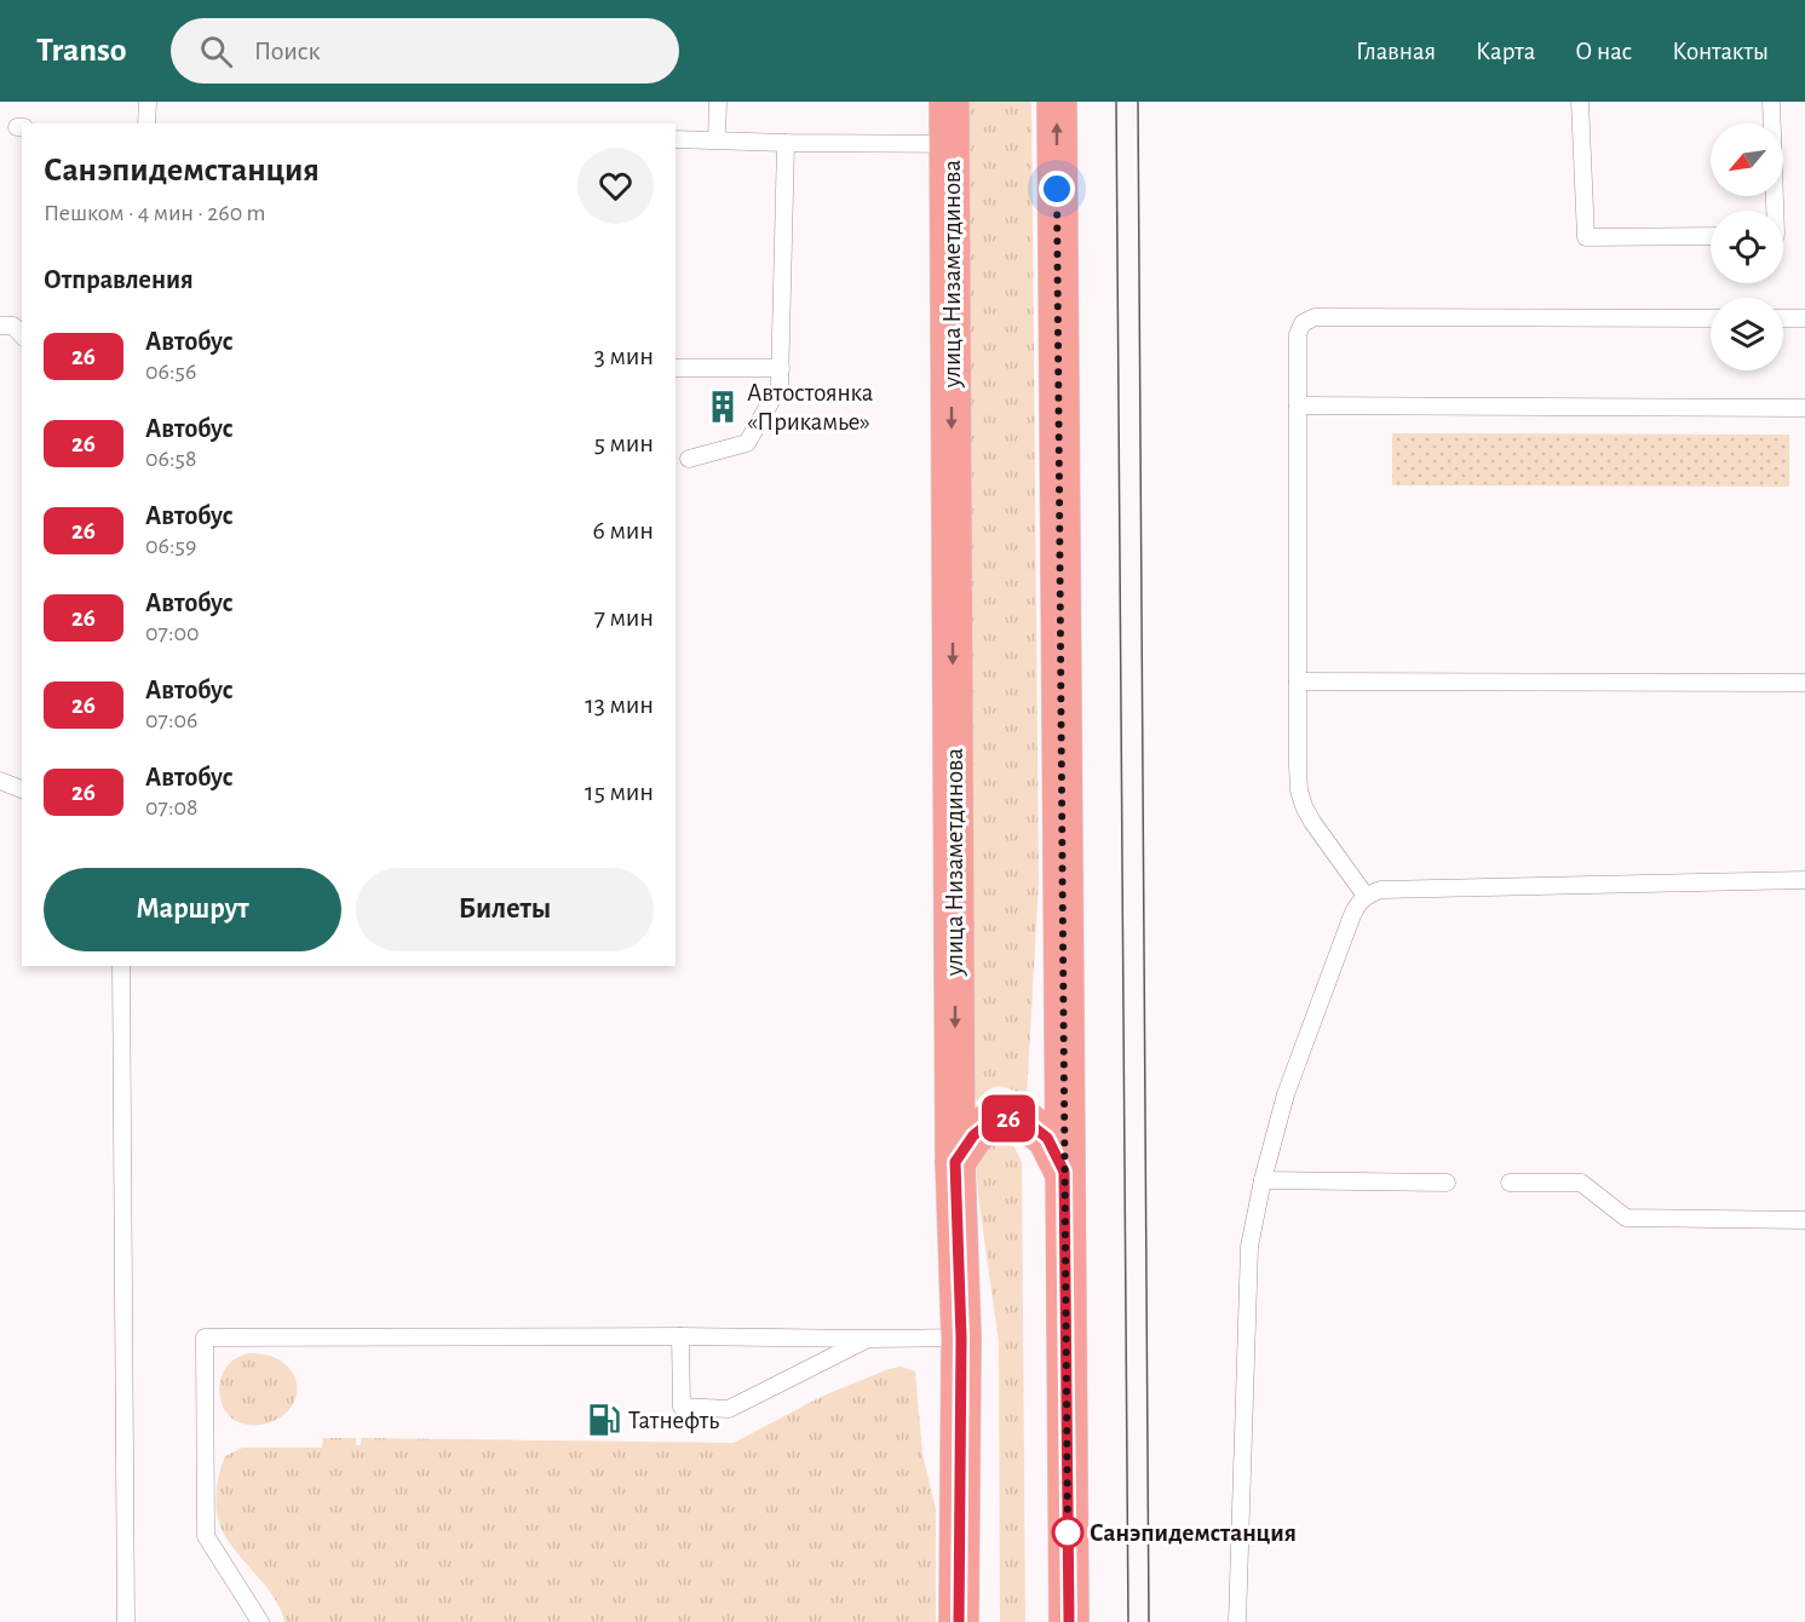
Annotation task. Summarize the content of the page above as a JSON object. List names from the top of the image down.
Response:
{
  "streets": {
    "main road": ["улица Низаметдинова"]
  },
  "places": {
    "building": ["Автостоянка «Прикамье»"],
    "fuel station": ["Татнефть"],
    "other": ["Санэпидемстанция"]
  },
  "lines": ["bus line 26"],
  "north": "bottom left",
  "page": {
    "header": "Transo",
    "search": "Поиск",
    "nav": [
      "Главная",
      "Карта",
      "О нас",
      "Контакты"
    ],
    "on_map": "26",
    "heading": [
      ["Санэпидемстанция", "Пешком · 4 мин · 260 m"],
      "Отправления"
    ],
    "list": [
      {
        "mark": "26",
        "name": "Автобус",
        "note": "06:56",
        "value": "3 мин"
      },
      {
        "mark": "26",
        "name": "Автобус",
        "note": "06:58",
        "value": "5 мин"
      },
      {
        "mark": "26",
        "name": "Автобус",
        "note": "06:59",
        "value": "6 мин"
      },
      {
        "mark": "26",
        "name": "Автобус",
        "note": "07:00",
        "value": "7 мин"
      },
      {
        "mark": "26",
        "name": "Автобус",
        "note": "07:06",
        "value": "13 мин"
      },
      {
        "mark": "26",
        "name": "Автобус",
        "note": "07:08",
        "value": "15 мин"
      }
    ],
    "buttons": ["Маршрут", "Билеты"]
  }
}
